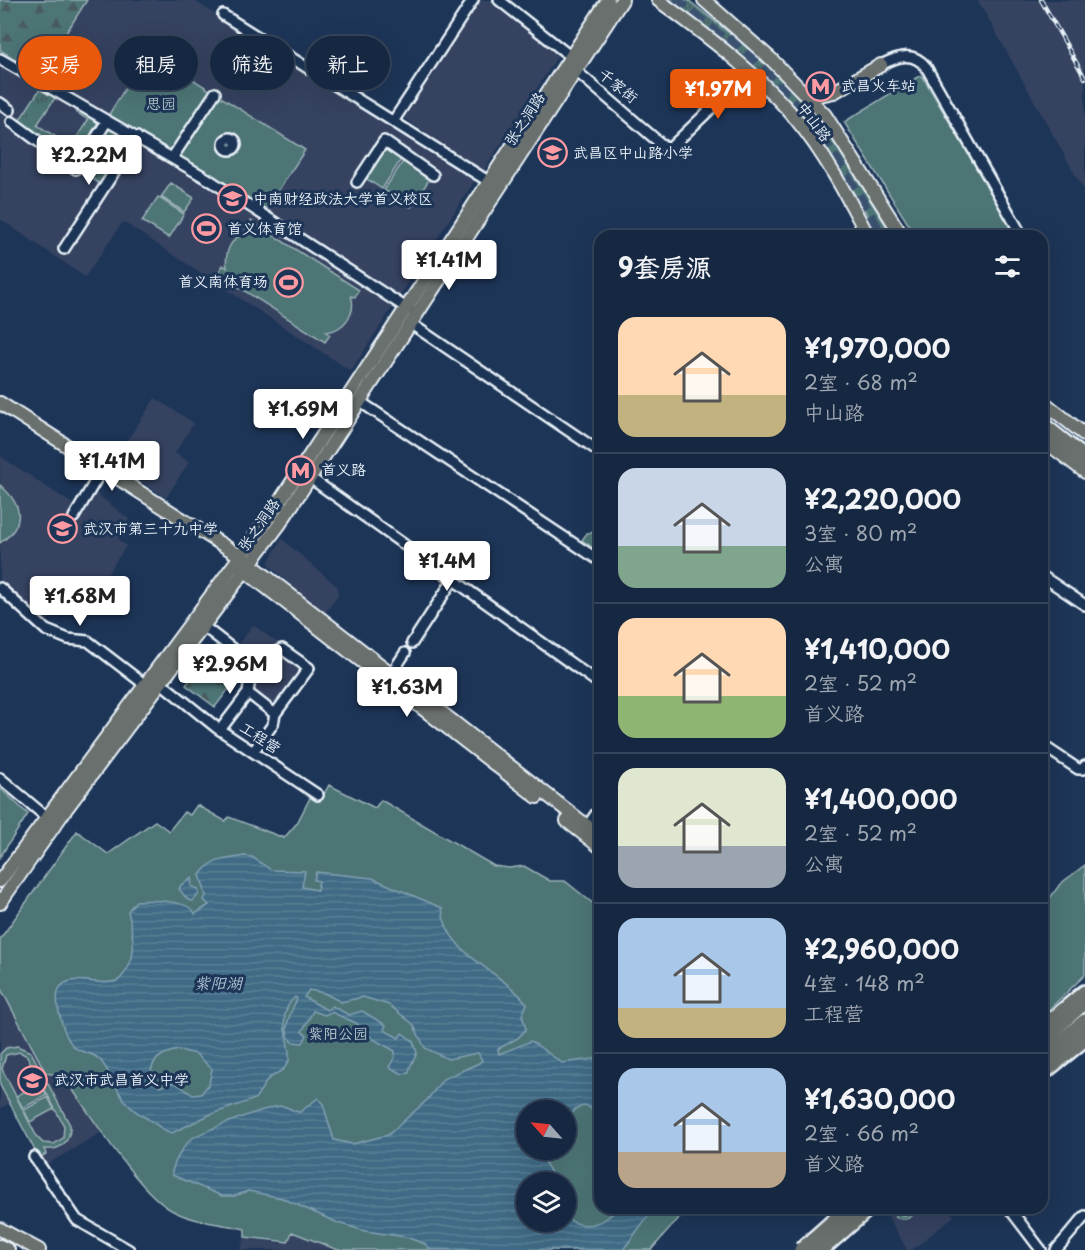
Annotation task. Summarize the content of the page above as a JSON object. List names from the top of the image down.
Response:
{
  "streets": {
    "main road": ["张之洞路", "中山路"],
    "street": ["千家街", "工程营"]
  },
  "crossings": [
    ["千家街", "张之洞路"],
    ["千家街", "中山路"],
    ["张之洞路", "工程营"]
  ],
  "water": ["紫阳湖"],
  "parks": ["思园", "紫阳公园"],
  "places": {
    "metro station": ["武昌火车站", "首义路"],
    "school or university": [
      "武昌区中山路小学",
      "中南财经政法大学首义校区",
      "武汉市第三十九中学",
      "武汉市武昌首义中学"
    ],
    "sports": ["首义体育馆", "首义南体育场"]
  },
  "north": "top left",
  "page": {
    "chip": [
      "买房",
      "租房",
      "筛选",
      "新上"
    ],
    "price": [
      "¥1.97M",
      "¥2.22M",
      "¥1.41M",
      "¥1.69M",
      "¥1.41M",
      "¥1.4M",
      "¥1.68M",
      "¥2.96M",
      "¥1.63M"
    ],
    "heading": "9套房源",
    "list": [
      {
        "name": "¥1,970,000",
        "note": "2室 · 68 m² · 中山路"
      },
      {
        "name": "¥2,220,000",
        "note": "3室 · 80 m² · 公寓"
      },
      {
        "name": "¥1,410,000",
        "note": "2室 · 52 m² · 首义路"
      },
      {
        "name": "¥1,400,000",
        "note": "2室 · 52 m² · 公寓"
      },
      {
        "name": "¥2,960,000",
        "note": "4室 · 148 m² · 工程营"
      },
      {
        "name": "¥1,630,000",
        "note": "2室 · 66 m² · 首义路"
      }
    ]
  }
}
